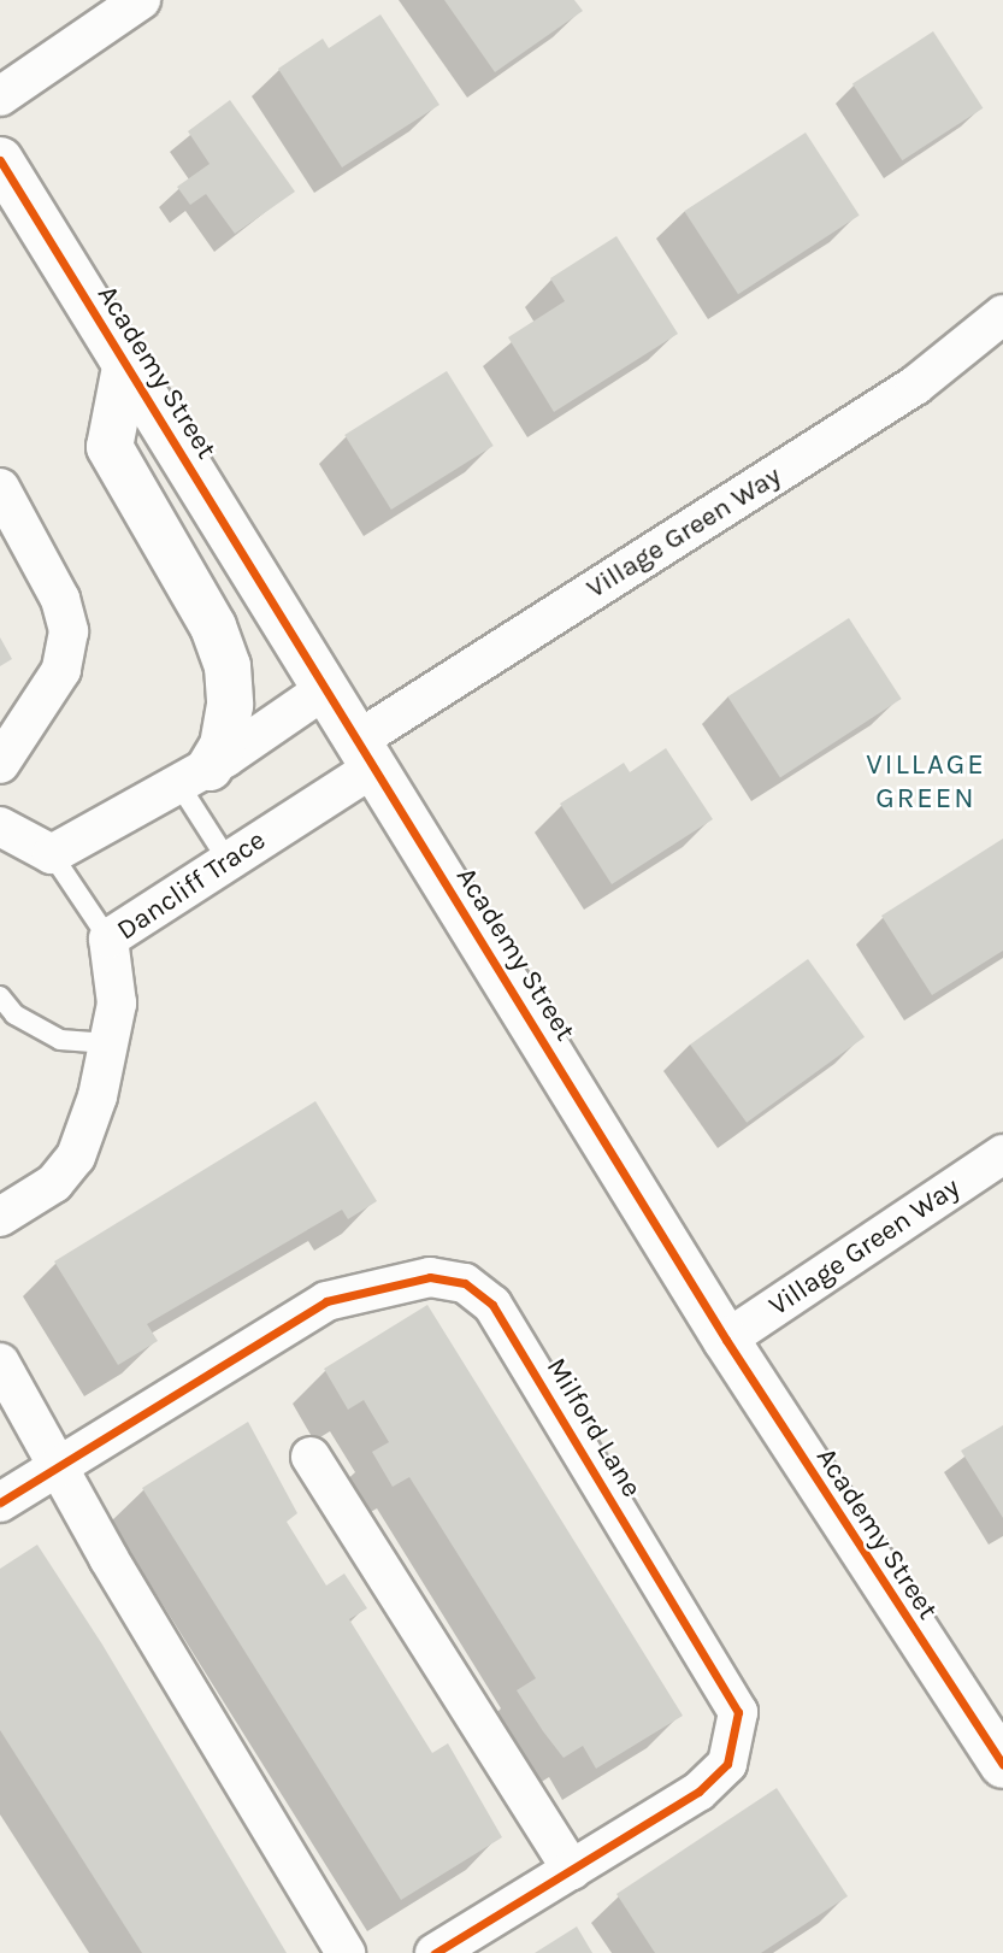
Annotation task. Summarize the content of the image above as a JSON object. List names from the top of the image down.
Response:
{
  "streets": {
    "street": [
      "Academy Street",
      "Village Green Way",
      "Dancliff Trace",
      "Milford Lane"
    ]
  },
  "crossings": [
    ["Academy Street", "Village Green Way"],
    ["Academy Street", "Dancliff Trace"],
    ["Village Green Way", "Dancliff Trace"]
  ],
  "districts": ["VILLAGE GREEN"]
}
